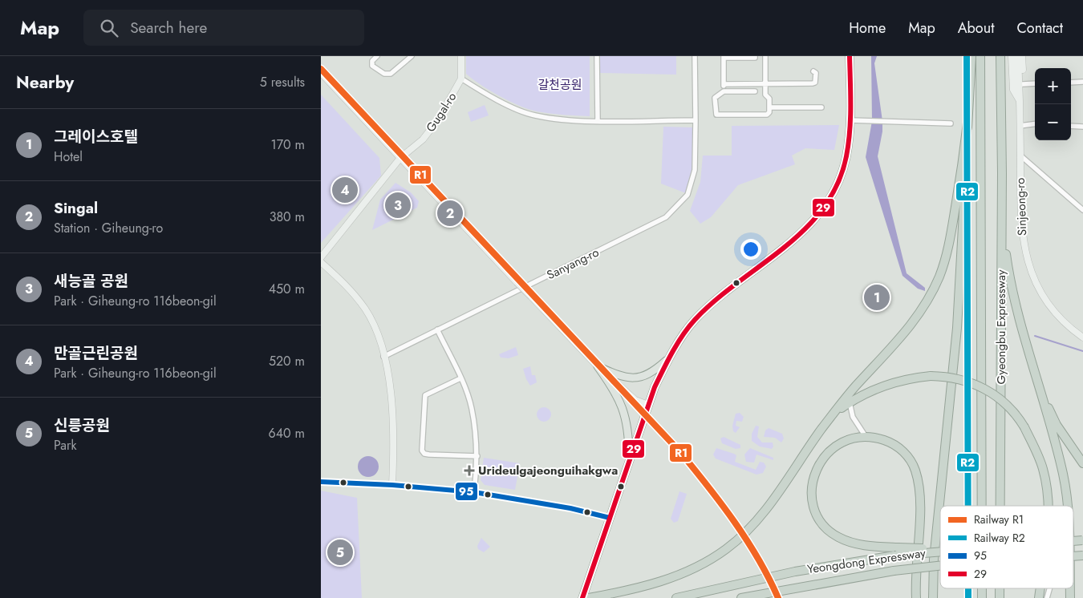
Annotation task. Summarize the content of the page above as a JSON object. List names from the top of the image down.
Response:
{
  "streets": {
    "highway": ["Gyeongbu Expressway", "Yeongdong Expressway"],
    "street": ["Gugal-ro", "Sinjeong-ro", "Sanyang-ro"]
  },
  "parks": ["갈천공원"],
  "places": {
    "health": ["Urideulgajeonguihakgwa"]
  },
  "lines": [
    "rail line R2",
    "transit line 29",
    "rail line R1",
    "transit line 95"
  ],
  "legend": [
    "Railway R1",
    "Railway R2",
    "95",
    "29"
  ],
  "page": {
    "header": "Map",
    "search": "Search here",
    "nav": [
      "Home",
      "Map",
      "About",
      "Contact"
    ],
    "heading": ["Nearby", "5 results"],
    "map_buttons": ["+", "−"],
    "list": [
      {
        "mark": "1",
        "name": "그레이스호텔",
        "note": "Hotel",
        "value": "170 m"
      },
      {
        "mark": "2",
        "name": "Singal",
        "note": "Station · Giheung-ro",
        "value": "380 m"
      },
      {
        "mark": "3",
        "name": "새능골 공원",
        "note": "Park · Giheung-ro 116beon-gil",
        "value": "450 m"
      },
      {
        "mark": "4",
        "name": "만골근린공원",
        "note": "Park · Giheung-ro 116beon-gil",
        "value": "520 m"
      },
      {
        "mark": "5",
        "name": "신릉공원",
        "note": "Park",
        "value": "640 m"
      }
    ],
    "pins": [
      "4",
      "3",
      "2",
      "1",
      "5"
    ]
  }
}
